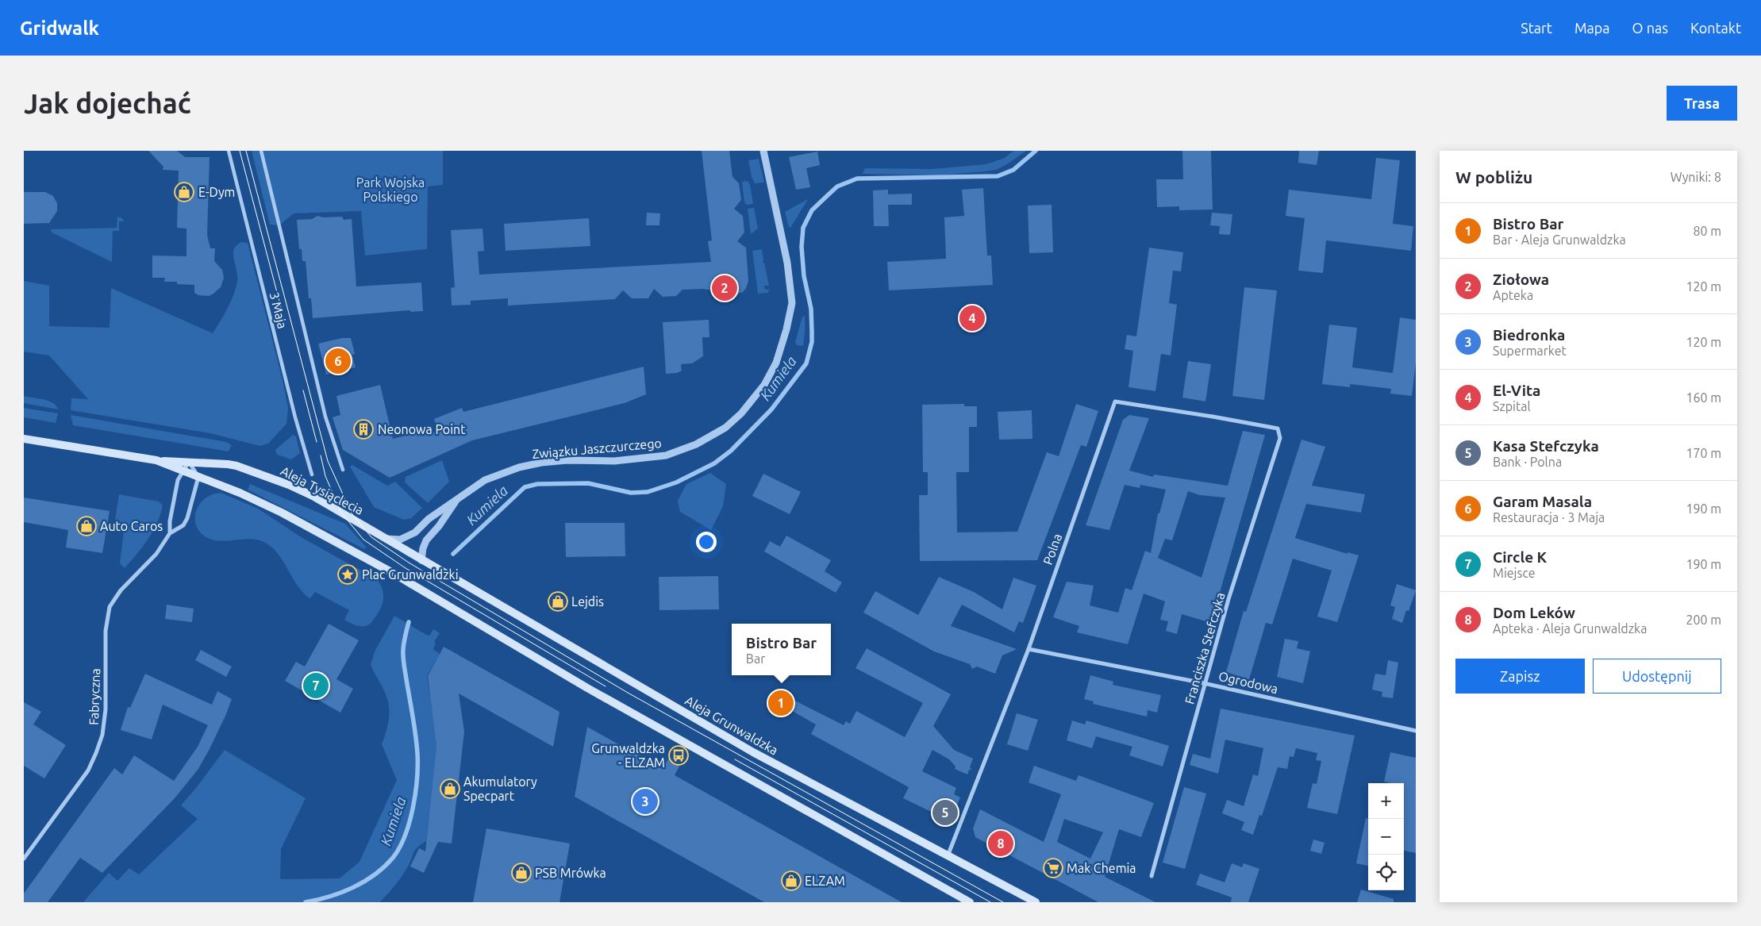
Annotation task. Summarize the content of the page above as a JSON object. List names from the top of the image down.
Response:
{
  "streets": {
    "main road": ["Aleja Tysiąclecia", "Aleja Grunwaldzka"],
    "street": [
      "3 Maja",
      "Związku Jaszczurczego",
      "Polna",
      "Franciszka Stefczyka",
      "Ogrodowa",
      "Fabryczna"
    ]
  },
  "crossings": [
    ["Związku Jaszczurczego", "Aleja Tysiąclecia"],
    ["Związku Jaszczurczego", "Aleja Grunwaldzka"],
    ["Aleja Tysiąclecia", "Fabryczna"],
    ["Aleja Tysiąclecia", "Aleja Grunwaldzka"],
    ["Polna", "Franciszka Stefczyka"],
    ["Polna", "Ogrodowa"],
    ["Polna", "Aleja Grunwaldzka"],
    ["Franciszka Stefczyka", "Ogrodowa"]
  ],
  "water": ["Kumiela"],
  "parks": ["Park Wojska Polskiego"],
  "places": {
    "shop": [
      "E-Dym",
      "Auto Caros",
      "Lejdis",
      "Akumulatory Specpart",
      "PSB Mrówka",
      "ELZAM"
    ],
    "building": ["Neonowa Point"],
    "place": ["Plac Grunwaldzki"],
    "bus stop": ["Grunwaldzka - ELZAM"],
    "supermarket": ["Mak Chemia"]
  },
  "page": {
    "header": "Gridwalk",
    "nav": [
      "Start",
      "Mapa",
      "O nas",
      "Kontakt"
    ],
    "buttons": [
      "Trasa",
      ["Zapisz", "Udostępnij"]
    ],
    "title": "Jak dojechać",
    "heading": ["W pobliżu", "Wyniki: 8"],
    "list": [
      {
        "mark": "1",
        "name": "Bistro Bar",
        "note": "Bar · Aleja Grunwaldzka",
        "value": "80 m"
      },
      {
        "mark": "2",
        "name": "Ziołowa",
        "note": "Apteka",
        "value": "120 m"
      },
      {
        "mark": "3",
        "name": "Biedronka",
        "note": "Supermarket",
        "value": "120 m"
      },
      {
        "mark": "4",
        "name": "El-Vita",
        "note": "Szpital",
        "value": "160 m"
      },
      {
        "mark": "5",
        "name": "Kasa Stefczyka",
        "note": "Bank · Polna",
        "value": "170 m"
      },
      {
        "mark": "6",
        "name": "Garam Masala",
        "note": "Restauracja · 3 Maja",
        "value": "190 m"
      },
      {
        "mark": "7",
        "name": "Circle K",
        "note": "Miejsce",
        "value": "190 m"
      },
      {
        "mark": "8",
        "name": "Dom Leków",
        "note": "Apteka · Aleja Grunwaldzka",
        "value": "200 m"
      }
    ],
    "pins": [
      "2",
      "4",
      "6",
      "7",
      "1",
      "3",
      "5",
      "8"
    ],
    "popup": ["Bistro Bar", "Bar"],
    "map_buttons": ["+", "−"]
  }
}
